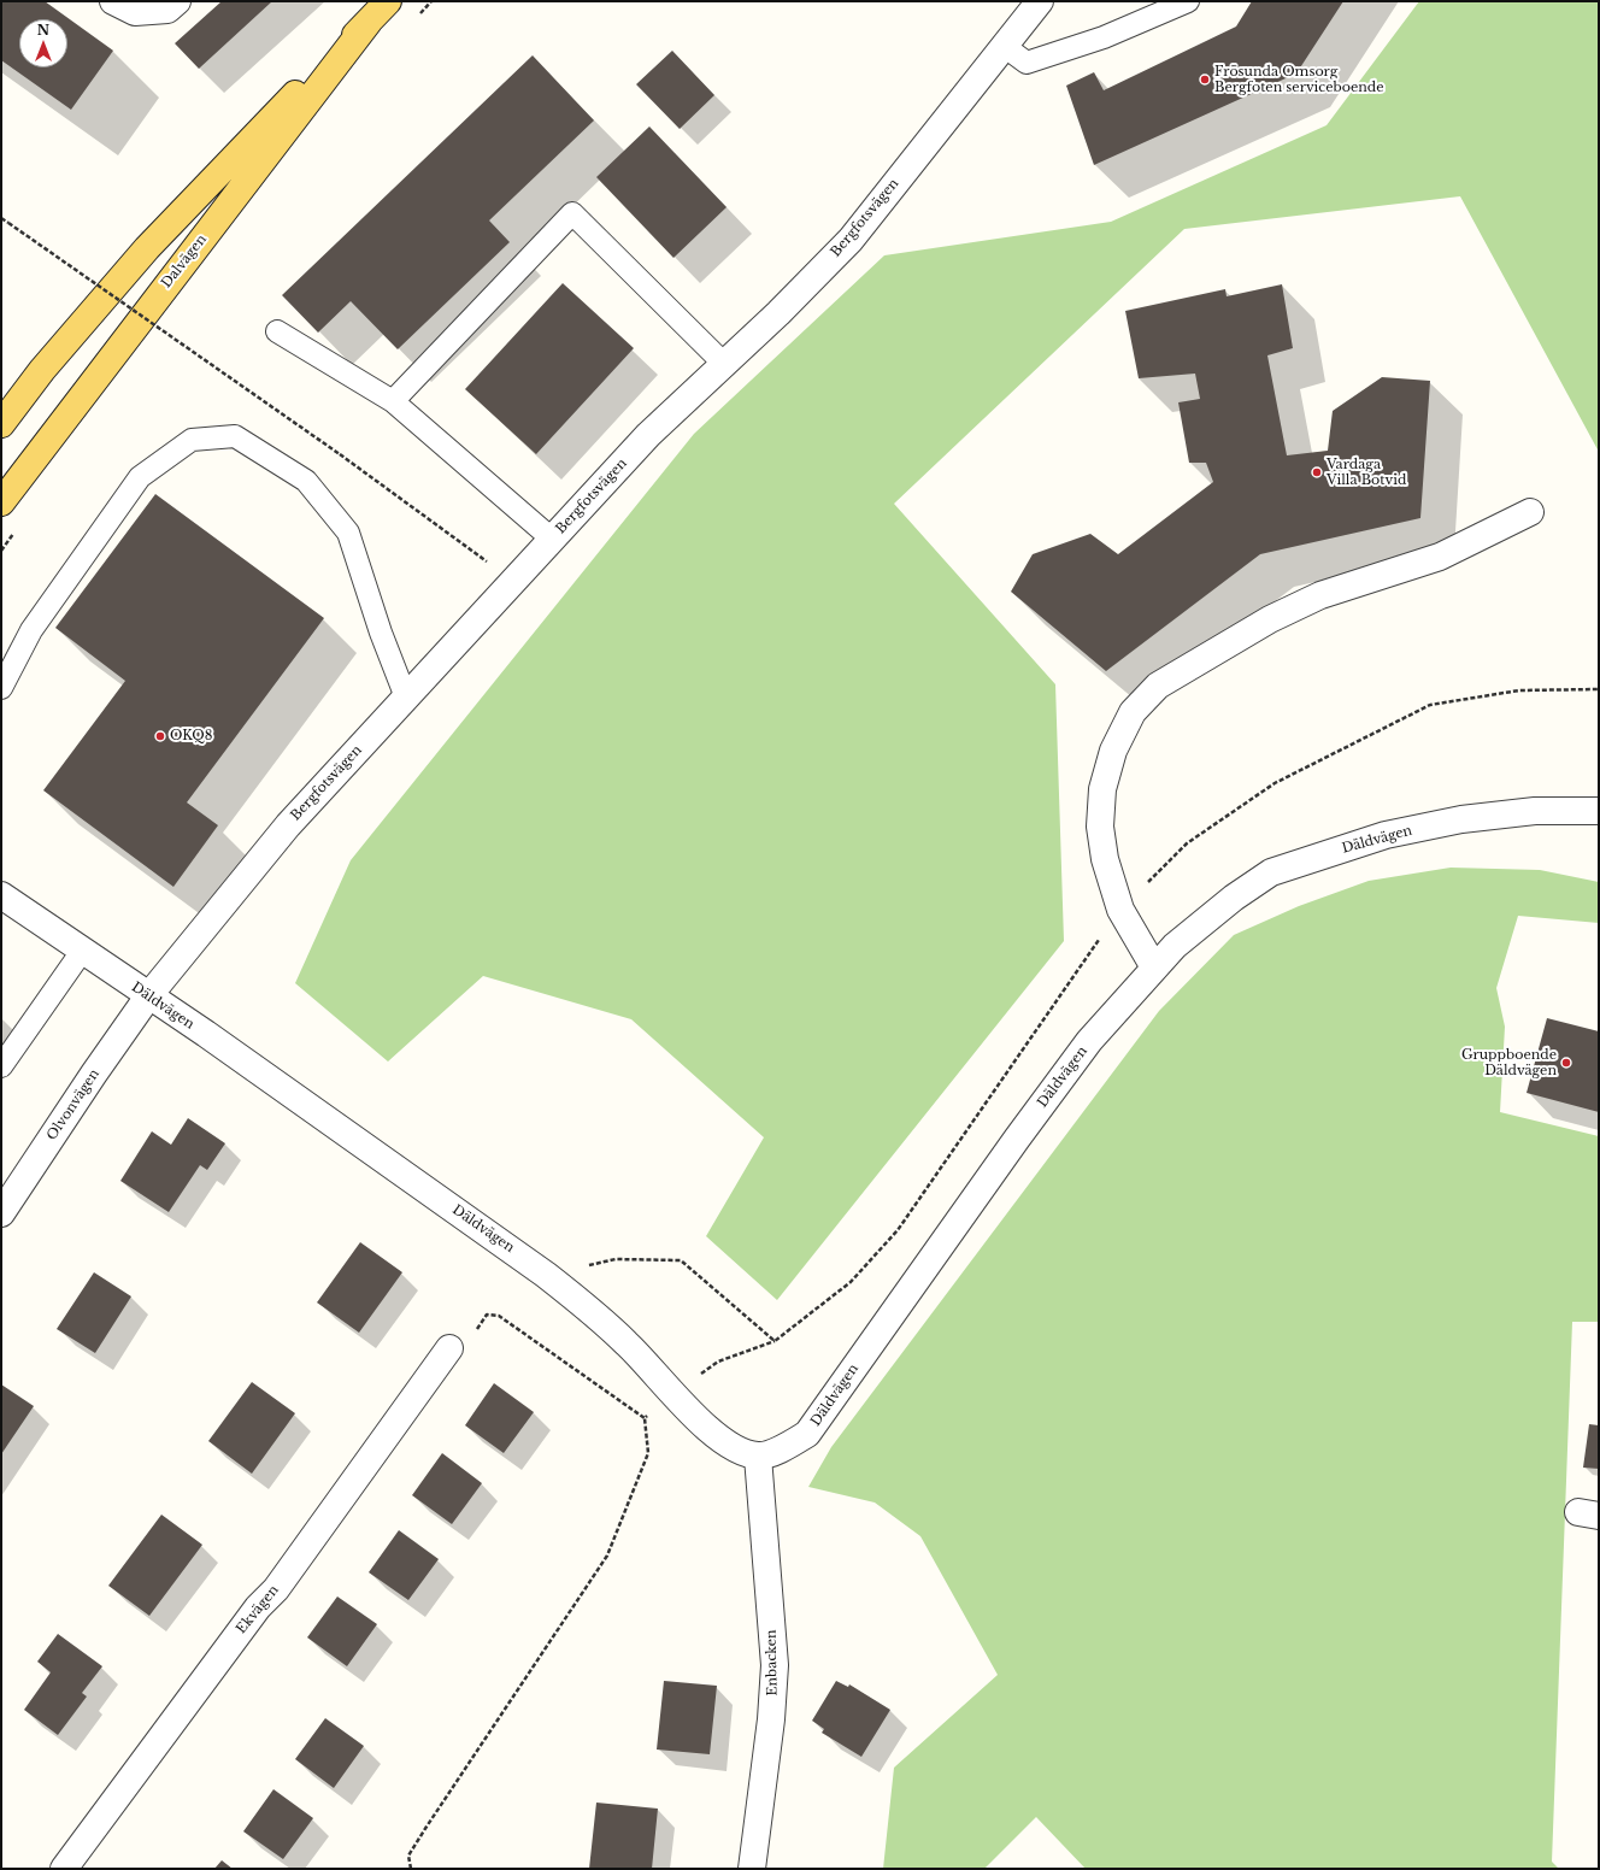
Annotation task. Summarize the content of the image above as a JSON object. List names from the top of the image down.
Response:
{
  "streets": {
    "main road": ["Dalvägen"],
    "street": [
      "Bergfotsvägen",
      "Däldvägen",
      "Olvonvägen",
      "Ekvägen",
      "Enbacken"
    ]
  },
  "crossings": [
    ["Bergfotsvägen", "Däldvägen"],
    ["Bergfotsvägen", "Olvonvägen"],
    ["Däldvägen", "Olvonvägen"],
    ["Däldvägen", "Enbacken"]
  ],
  "places": [
    "Frösunda Omsorg Bergfoten serviceboende",
    "Vardaga Villa Botvid",
    "OKQ8",
    "Gruppboende Däldvägen"
  ],
  "north": "top"
}
